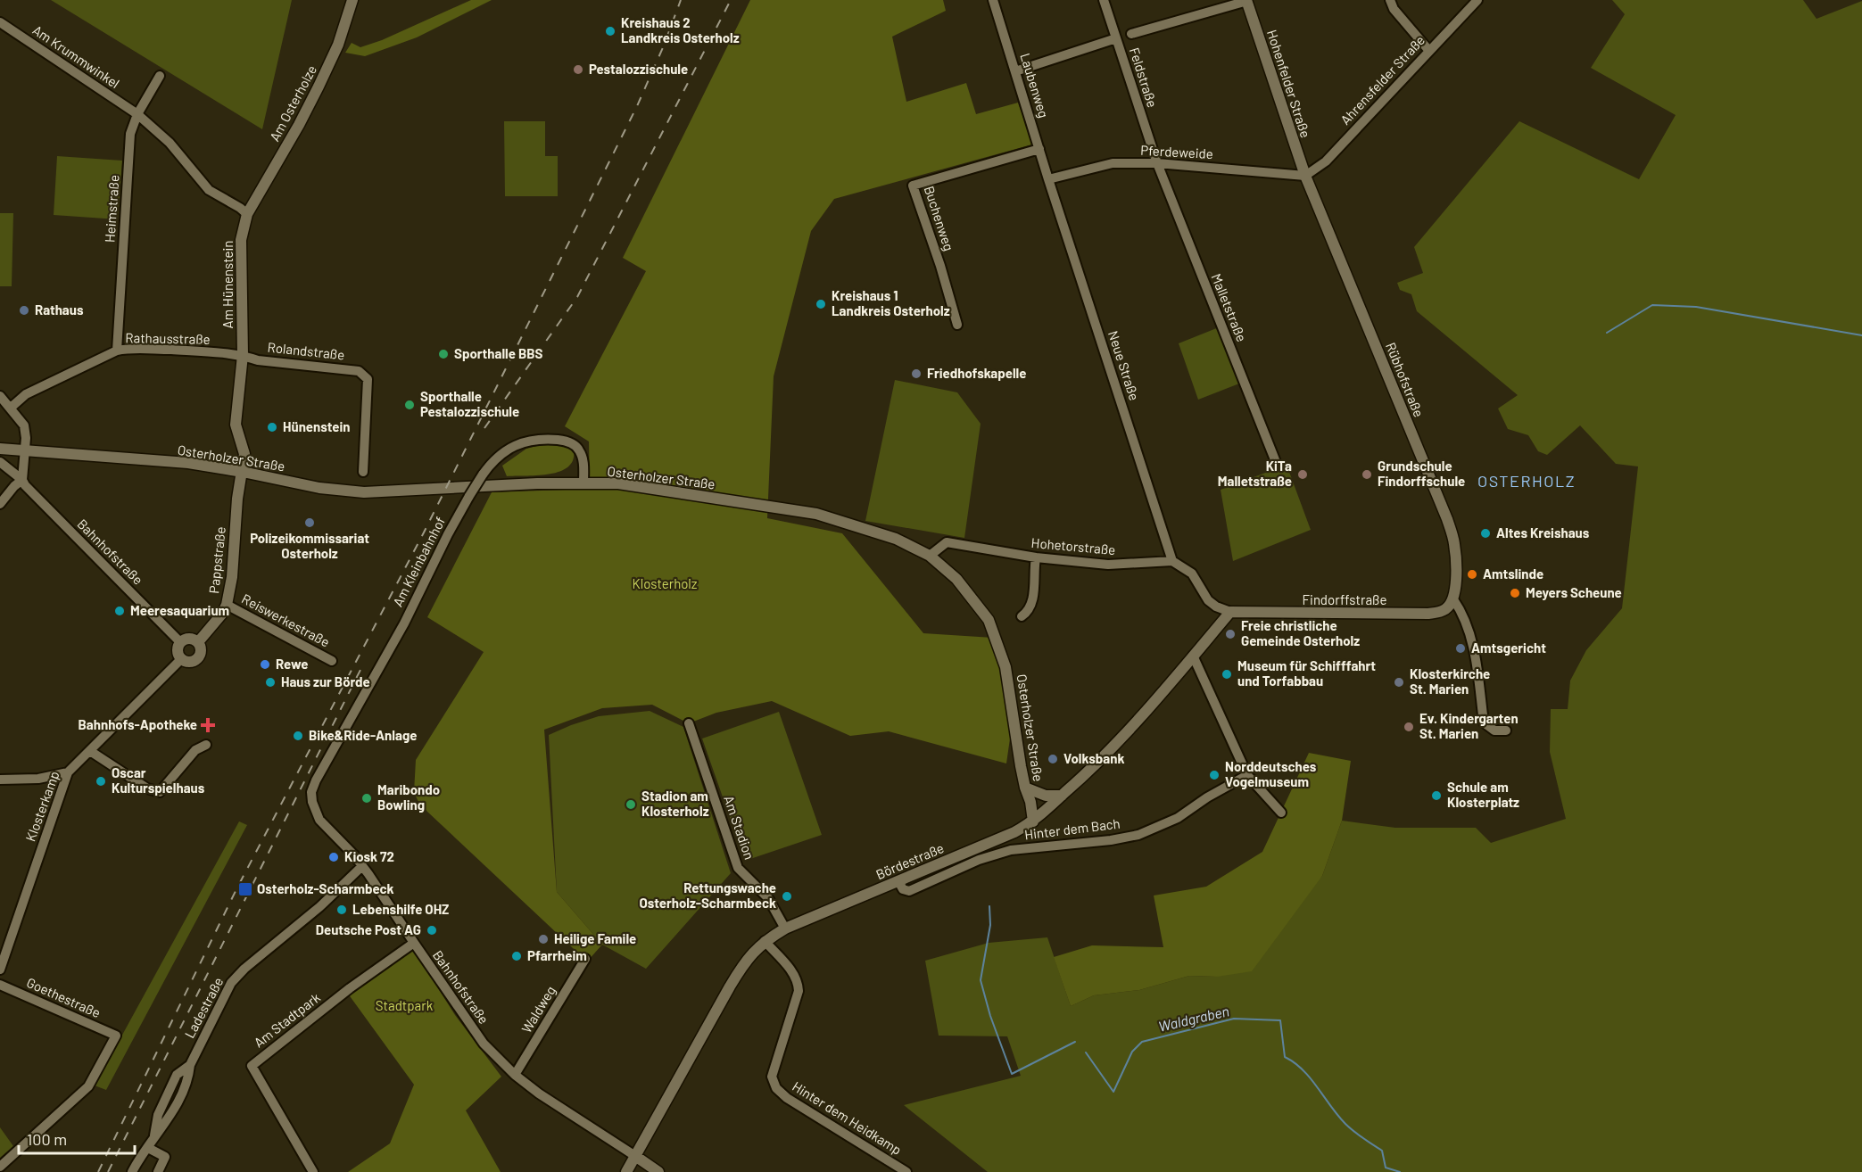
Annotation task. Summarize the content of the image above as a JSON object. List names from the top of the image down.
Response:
{
  "streets": {
    "street": [
      "Am Krummwinkel",
      "Feldstraße",
      "Ahrensfelder Straße",
      "Hohenfelder Straße",
      "Laubenweg",
      "Am Osterholze",
      "Pferdeweide",
      "Heimstraße",
      "Buchenweg",
      "Am Hünenstein",
      "Malletstraße",
      "Rathausstraße",
      "Rolandstraße",
      "Neue Straße",
      "Rübhofstraße",
      "Osterholzer Straße",
      "Hohetorstraße",
      "Bahnhofstraße",
      "Pappstraße",
      "Am Kleinbahnhof",
      "Findorffstraße",
      "Reiswerkestraße",
      "Klosterkamp",
      "Am Stadion",
      "Hinter dem Bach",
      "Bördestraße",
      "Goethestraße",
      "Ladestraße",
      "Waldweg",
      "Am Stadtpark",
      "Hinter dem Heidkamp"
    ]
  },
  "crossings": [
    ["Am Krummwinkel", "Heimstraße"],
    ["Feldstraße", "Pferdeweide"],
    ["Feldstraße", "Malletstraße"],
    ["Ahrensfelder Straße", "Hohenfelder Straße"],
    ["Ahrensfelder Straße", "Pferdeweide"],
    ["Ahrensfelder Straße", "Rübhofstraße"],
    ["Hohenfelder Straße", "Pferdeweide"],
    ["Hohenfelder Straße", "Rübhofstraße"],
    ["Laubenweg", "Pferdeweide"],
    ["Laubenweg", "Buchenweg"],
    ["Laubenweg", "Neue Straße"],
    ["Am Osterholze", "Am Hünenstein"],
    ["Pferdeweide", "Malletstraße"],
    ["Pferdeweide", "Neue Straße"],
    ["Pferdeweide", "Rübhofstraße"],
    ["Heimstraße", "Rathausstraße"],
    ["Am Hünenstein", "Rathausstraße"],
    ["Am Hünenstein", "Rolandstraße"],
    ["Am Hünenstein", "Osterholzer Straße"],
    ["Am Hünenstein", "Pappstraße"],
    ["Rathausstraße", "Rolandstraße"],
    ["Neue Straße", "Hohetorstraße"],
    ["Rübhofstraße", "Findorffstraße"],
    ["Osterholzer Straße", "Hohetorstraße"],
    ["Osterholzer Straße", "Pappstraße"],
    ["Osterholzer Straße", "Am Kleinbahnhof"],
    ["Osterholzer Straße", "Bördestraße"],
    ["Bahnhofstraße", "Pappstraße"],
    ["Bahnhofstraße", "Am Kleinbahnhof"],
    ["Bahnhofstraße", "Klosterkamp"],
    ["Bahnhofstraße", "Bördestraße"],
    ["Bahnhofstraße", "Ladestraße"],
    ["Bahnhofstraße", "Waldweg"],
    ["Bahnhofstraße", "Am Stadtpark"],
    ["Pappstraße", "Reiswerkestraße"],
    ["Pappstraße", "Klosterkamp"],
    ["Findorffstraße", "Bördestraße"],
    ["Am Stadion", "Bördestraße"],
    ["Hinter dem Bach", "Bördestraße"],
    ["Bördestraße", "Hinter dem Heidkamp"]
  ],
  "districts": ["OSTERHOLZ"],
  "water": ["Waldgraben"],
  "parks": ["Klosterholz", "Stadtpark"],
  "places": {
    "other": [
      "Kreishaus 2 Landkreis Osterholz",
      "Pestalozzischule",
      "Kreishaus 1 Landkreis Osterholz",
      "Rathaus",
      "Sporthalle BBS",
      "Friedhofskapelle",
      "Sporthalle Pestalozzischule",
      "Hünenstein",
      "KiTa Malletstraße",
      "Grundschule Findorffschule",
      "Polizeikommissariat Osterholz",
      "Altes Kreishaus",
      "Amtslinde",
      "Meyers Scheune",
      "Meeresaquarium",
      "Freie christliche Gemeinde Osterholz",
      "Amtsgericht",
      "Rewe",
      "Museum für Schifffahrt und Torfabbau",
      "Haus zur Börde",
      "Klosterkirche St. Marien",
      "Ev. Kindergarten St. Marien",
      "Bike&Ride-Anlage",
      "Volksbank",
      "Norddeutsches Vogelmuseum",
      "Oscar Kulturspielhaus",
      "Schule am Klosterplatz",
      "Maribondo Bowling",
      "Stadion am Klosterholz",
      "Kiosk 72",
      "Rettungswache Osterholz-Scharmbeck",
      "Lebenshilfe OHZ",
      "Deutsche Post AG",
      "Heilige Famile",
      "Pfarrheim"
    ],
    "health": ["Bahnhofs-Apotheke"],
    "transit": ["Osterholz-Scharmbeck"]
  },
  "scale_bar": "100 m"
}
